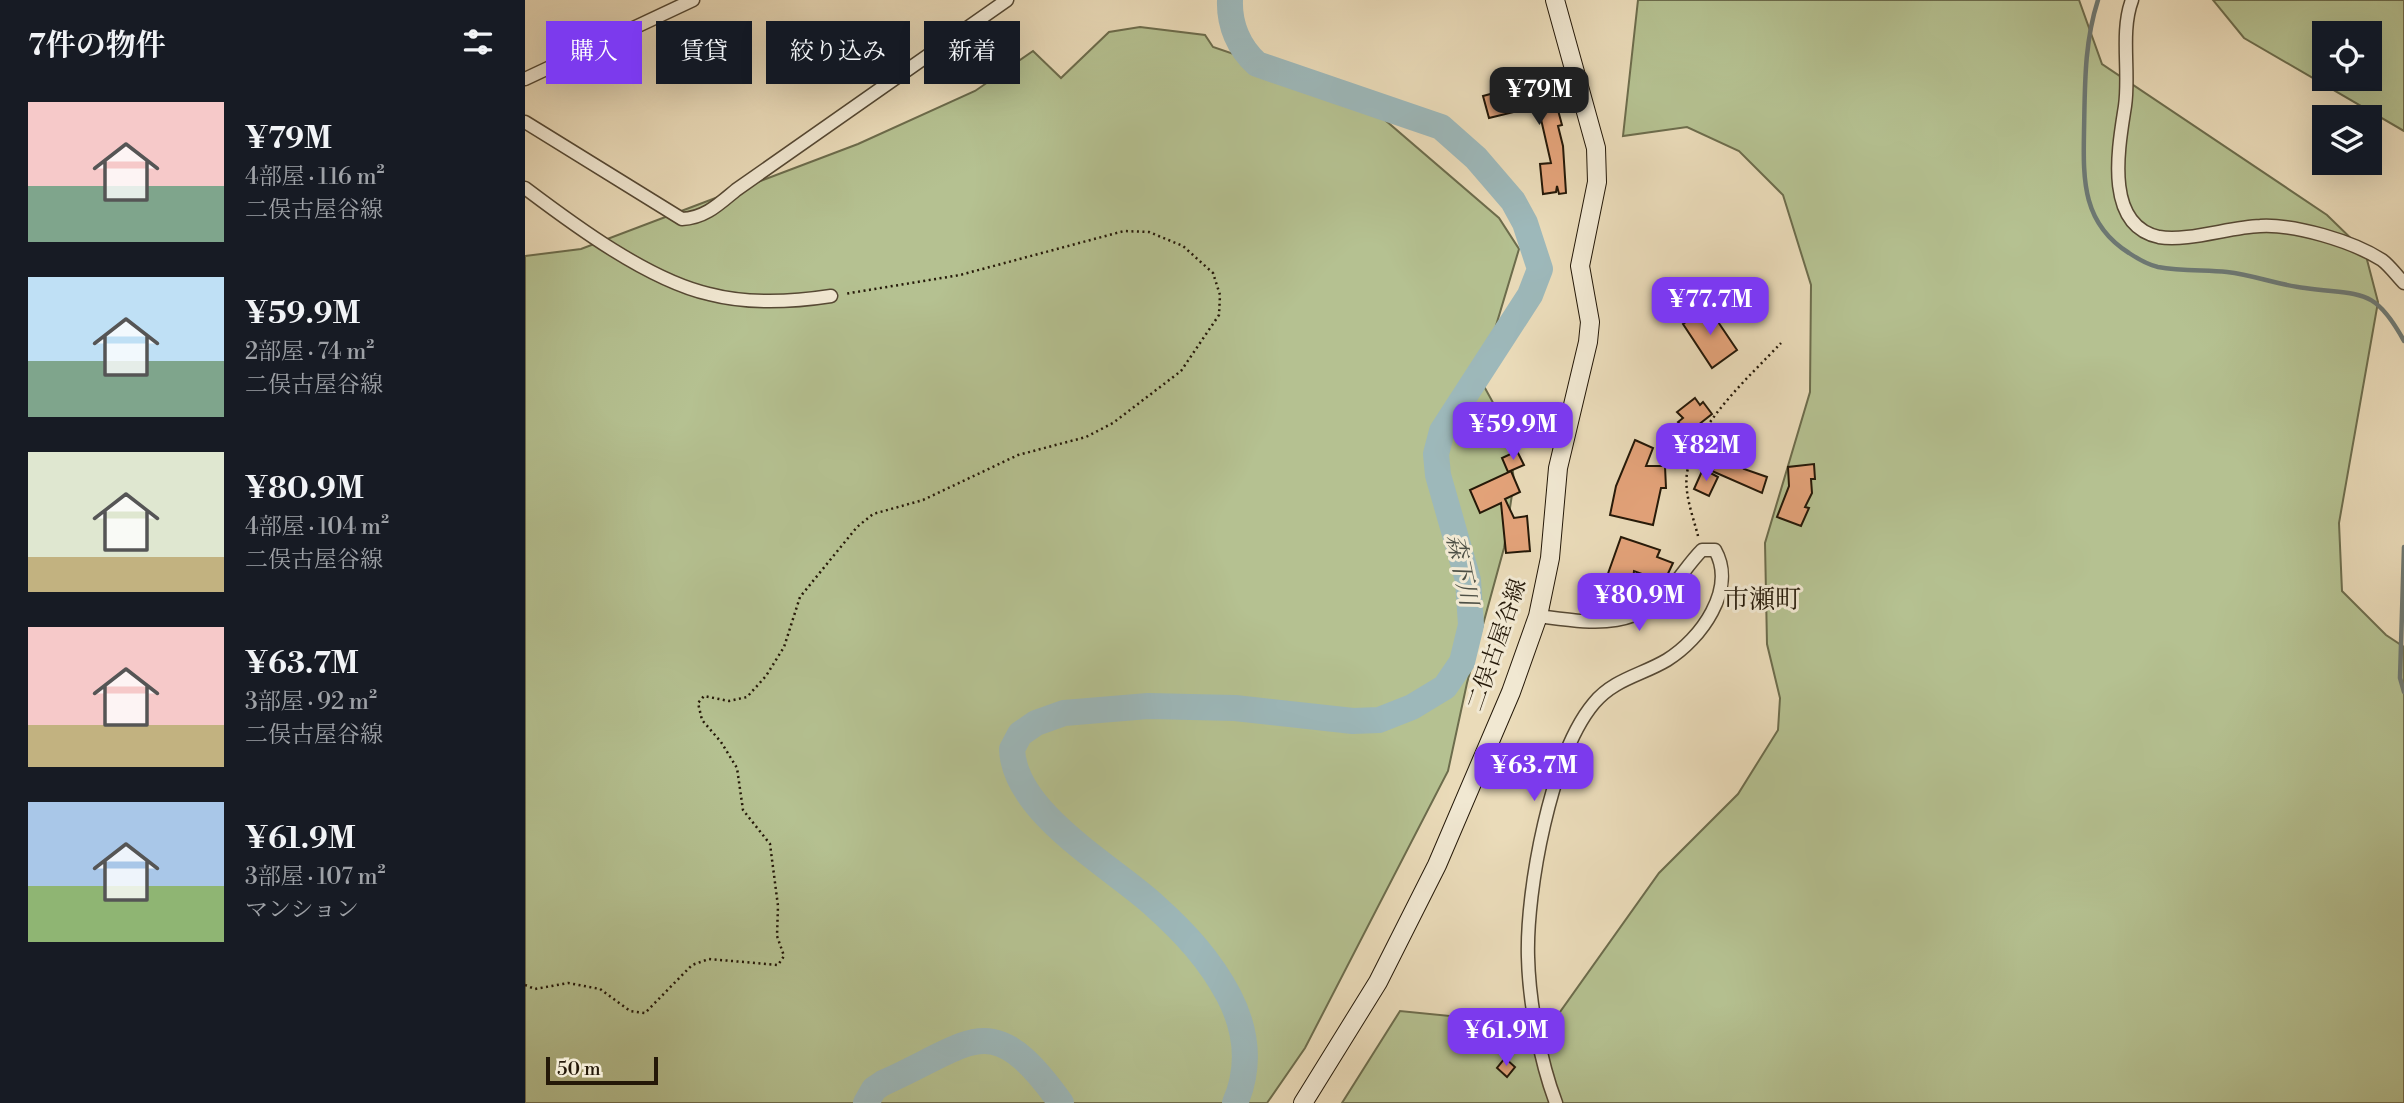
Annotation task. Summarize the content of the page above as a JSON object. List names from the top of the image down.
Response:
{
  "streets": {
    "main road": ["二俣古屋谷線"]
  },
  "districts": ["市瀬町"],
  "water": ["森下川"],
  "scale_bar": "50 m",
  "page": {
    "heading": "7件の物件",
    "chip": [
      "購入",
      "賃貸",
      "絞り込み",
      "新着"
    ],
    "price": [
      "¥79M",
      "¥77.7M",
      "¥59.9M",
      "¥82M",
      "¥80.9M",
      "¥63.7M",
      "¥61.9M"
    ],
    "list": [
      {
        "name": "¥79M",
        "note": "4部屋 · 116 m² · 二俣古屋谷線"
      },
      {
        "name": "¥59.9M",
        "note": "2部屋 · 74 m² · 二俣古屋谷線"
      },
      {
        "name": "¥80.9M",
        "note": "4部屋 · 104 m² · 二俣古屋谷線"
      },
      {
        "name": "¥63.7M",
        "note": "3部屋 · 92 m² · 二俣古屋谷線"
      },
      {
        "name": "¥61.9M",
        "note": "3部屋 · 107 m² · マンション"
      }
    ],
    "scale": "50 m"
  }
}
